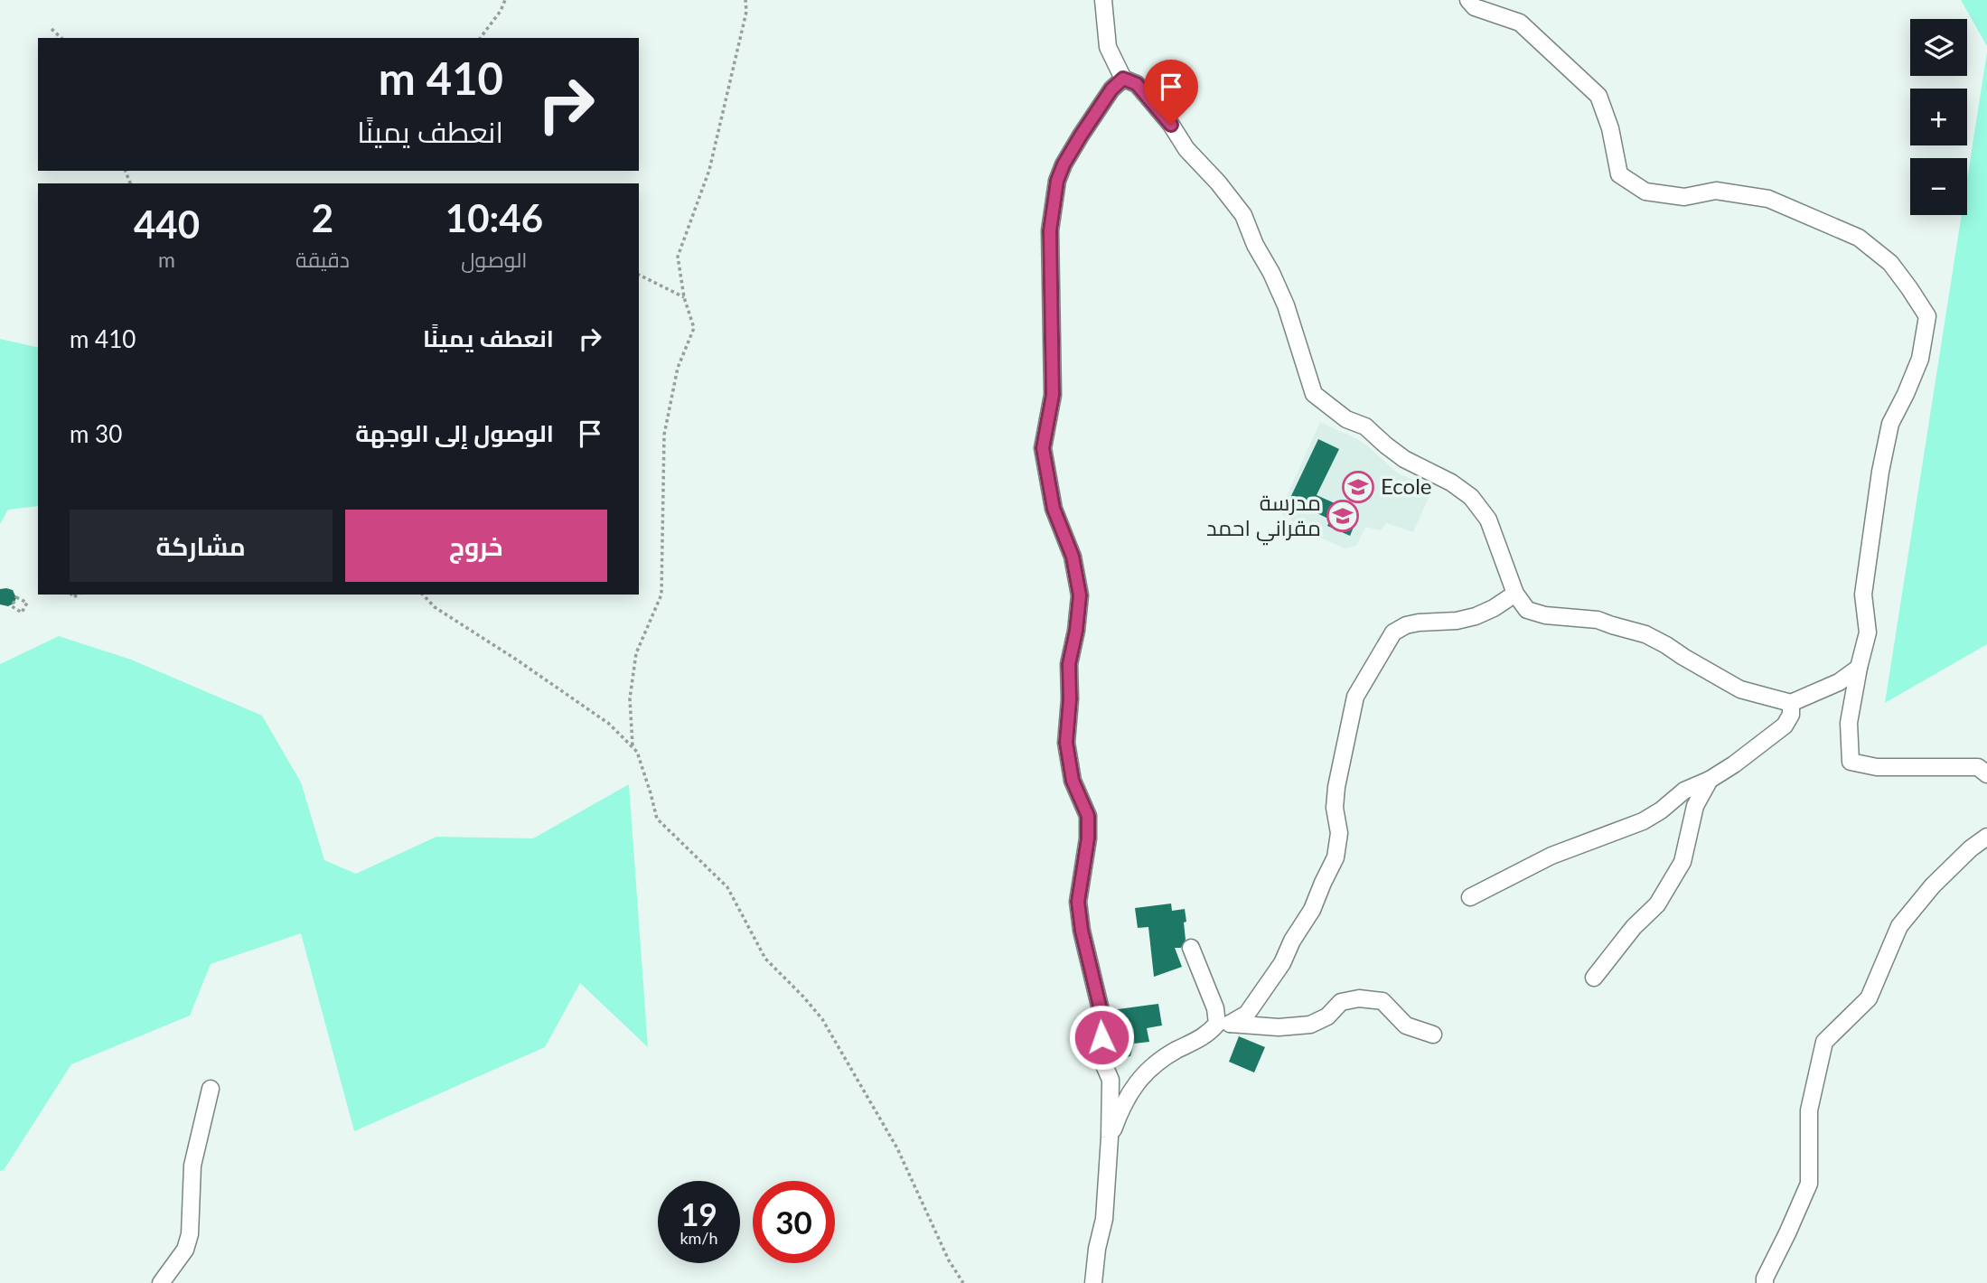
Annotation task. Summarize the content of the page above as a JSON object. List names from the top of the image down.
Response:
{
  "places": {
    "school or university": ["Ecole", "مدرسة مقراني احمد"]
  },
  "page": {
    "map_buttons": ["+", "−"],
    "turn": ["410 m", "انعطف يمينًا"],
    "eta": [
      "10:46",
      "الوصول",
      "2",
      "دقيقة",
      "440",
      "m"
    ],
    "list": [
      {
        "name": "انعطف يمينًا",
        "value": "410 m"
      },
      {
        "name": "الوصول إلى الوجهة",
        "value": "30 m"
      }
    ],
    "buttons": ["خروج", "مشاركة"],
    "speed": "19 km/h",
    "limit": "30"
  }
}
